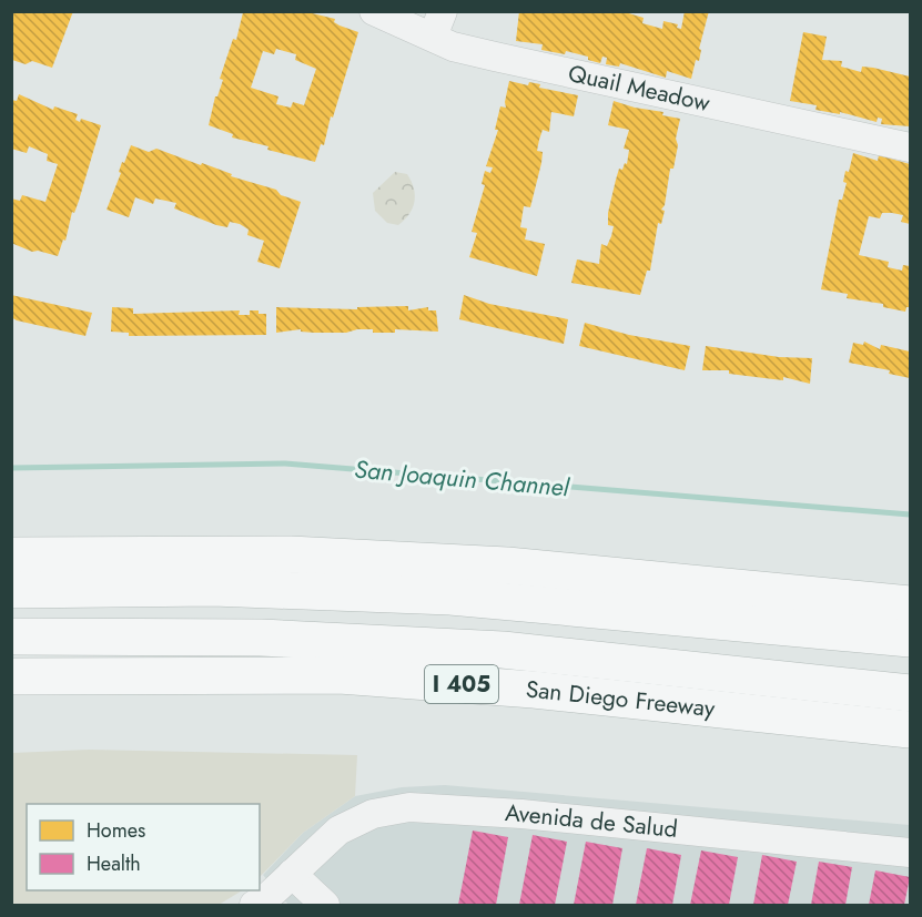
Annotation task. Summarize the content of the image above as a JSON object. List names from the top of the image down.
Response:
{
  "streets": {
    "highway": ["I 405", "San Diego Freeway"],
    "street": ["Quail Meadow", "Avenida de Salud"]
  },
  "water": ["San Joaquin Channel"],
  "legend": ["Homes", "Health"]
}
